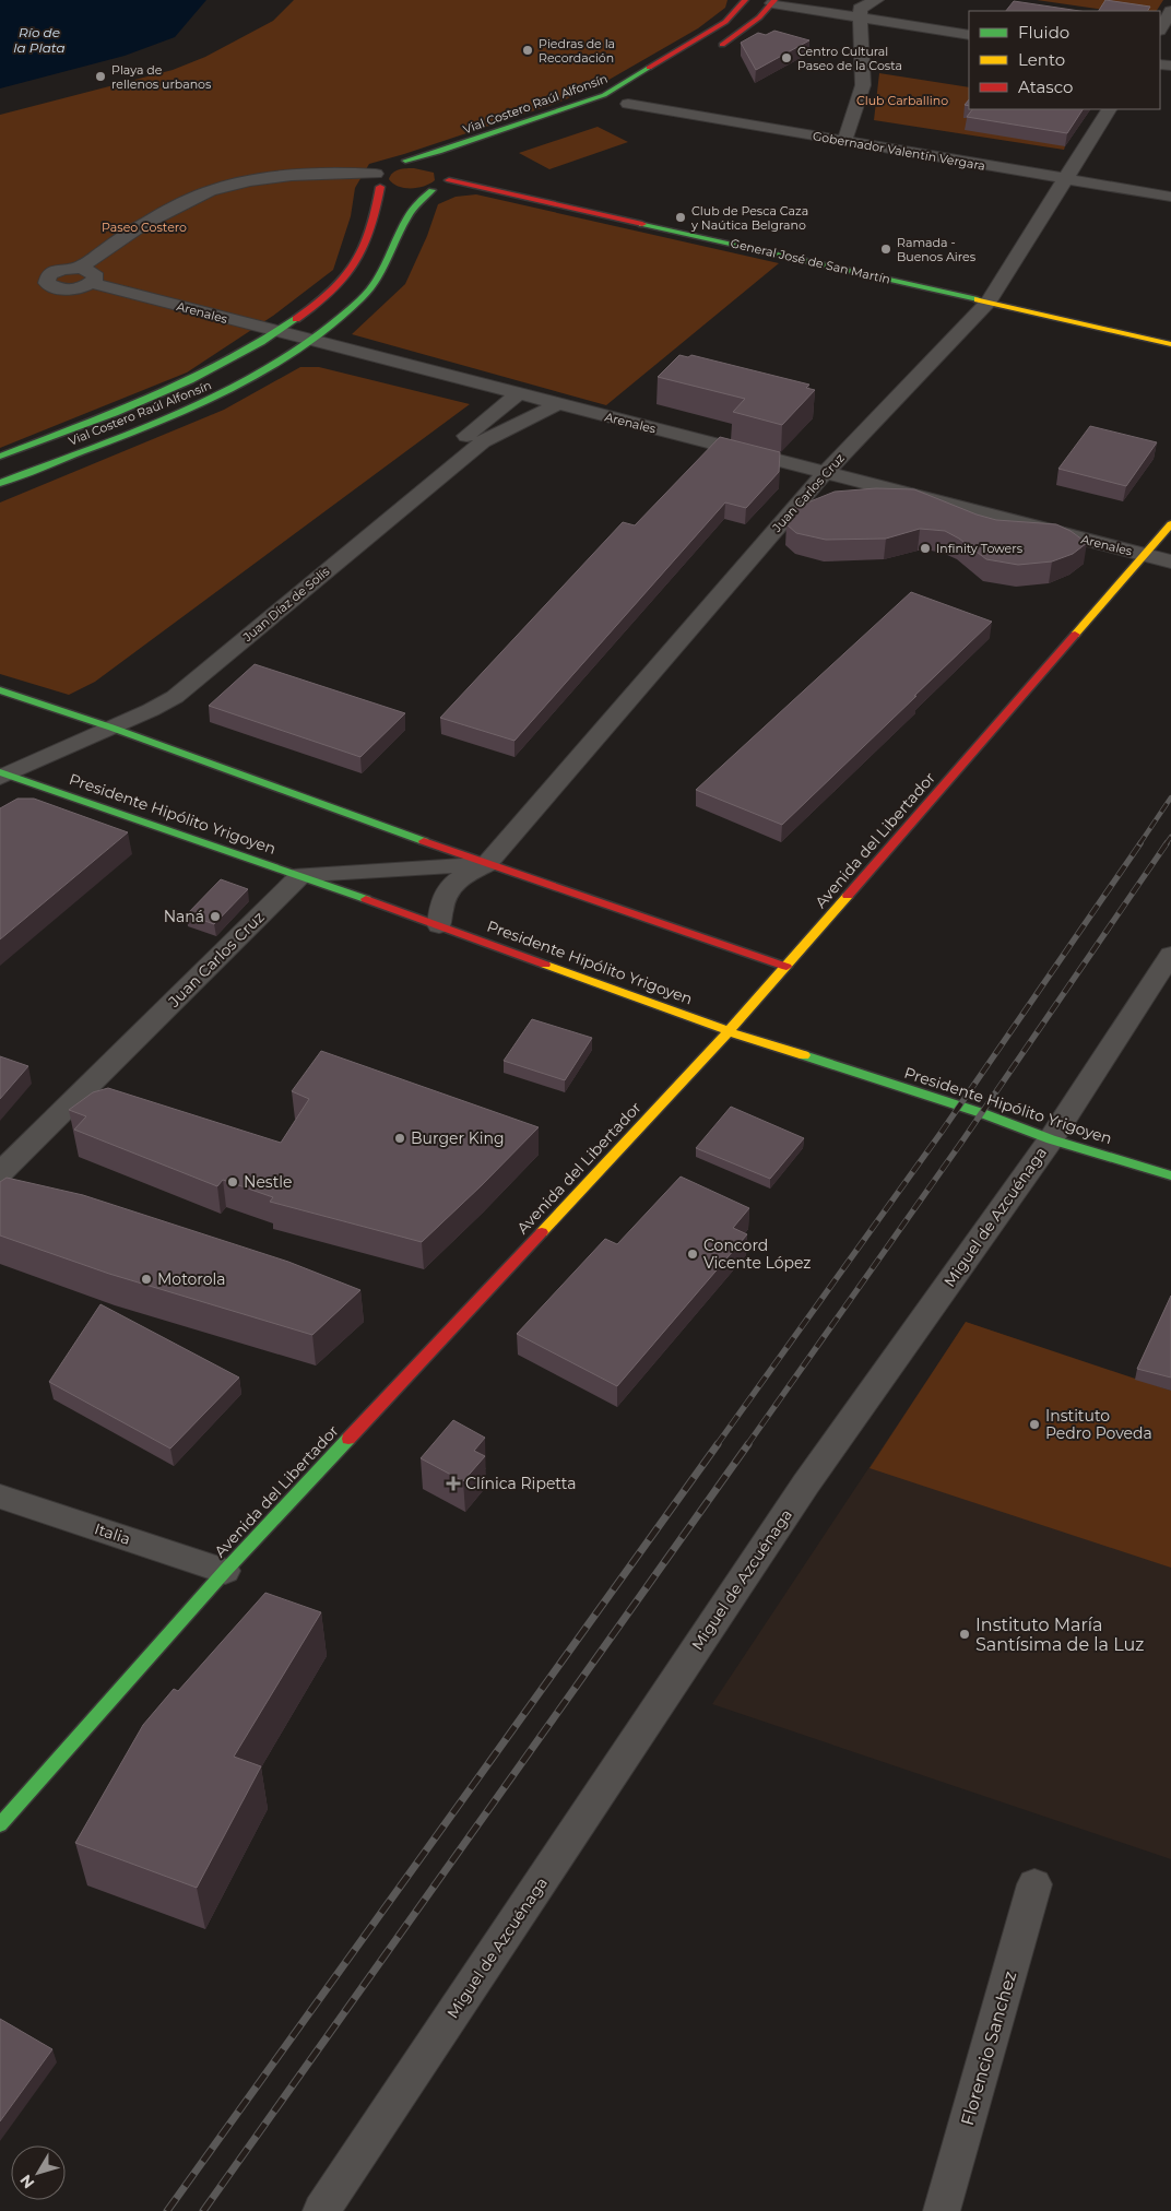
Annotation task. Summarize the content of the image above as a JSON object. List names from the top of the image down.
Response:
{
  "streets": {
    "street": [
      "Vial Costero Raúl Alfonsín",
      "Gobernador Valentín Vergara",
      "General José de San Martín",
      "Arenales",
      "Juan Carlos Cruz",
      "Juan Díaz de Solís",
      "Presidente Hipólito Yrigoyen",
      "Avenida del Libertador",
      "Miguel de Azcuénaga",
      "Italia",
      "Florencio Sanchez"
    ]
  },
  "crossings": [
    ["Vial Costero Raúl Alfonsín", "General José de San Martín"],
    ["Vial Costero Raúl Alfonsín", "Arenales"],
    ["Gobernador Valentín Vergara", "Juan Carlos Cruz"],
    ["General José de San Martín", "Juan Carlos Cruz"],
    ["Arenales", "Juan Carlos Cruz"],
    ["Arenales", "Juan Díaz de Solís"],
    ["Arenales", "Avenida del Libertador"],
    ["Juan Carlos Cruz", "Presidente Hipólito Yrigoyen"],
    ["Juan Díaz de Solís", "Presidente Hipólito Yrigoyen"],
    ["Presidente Hipólito Yrigoyen", "Avenida del Libertador"],
    ["Presidente Hipólito Yrigoyen", "Miguel de Azcuénaga"],
    ["Avenida del Libertador", "Italia"]
  ],
  "water": ["Río de la Plata"],
  "parks": ["Club Carballino", "Paseo Costero"],
  "places": {
    "other": [
      "Piedras de la Recordación",
      "Centro Cultural Paseo de la Costa",
      "Playa de rellenos urbanos",
      "Club de Pesca Caza y Naútica Belgrano",
      "Ramada - Buenos Aires",
      "Infinity Towers",
      "Naná",
      "Burger King",
      "Nestle",
      "Concord Vicente López",
      "Motorola",
      "Instituto Pedro Poveda",
      "Instituto María Santísima de la Luz"
    ],
    "health": ["Clínica Ripetta"]
  },
  "legend": ["Fluido", "Lento", "Atasco"],
  "north": "bottom left"
}
